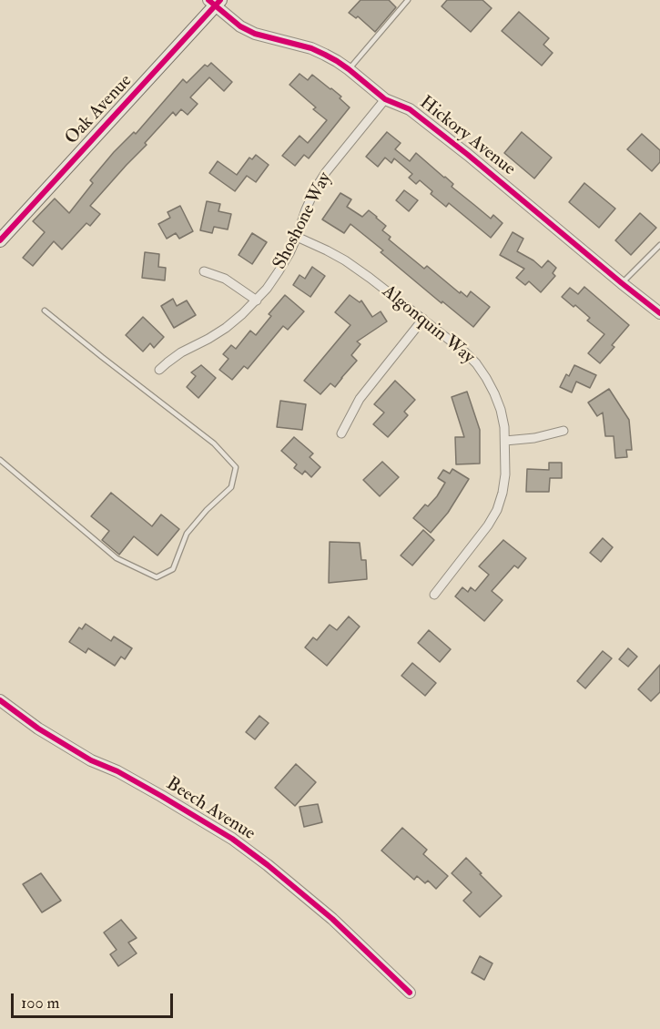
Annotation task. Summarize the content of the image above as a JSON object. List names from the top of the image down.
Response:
{
  "streets": {
    "main road": ["Oak Avenue"],
    "street": [
      "Hickory Avenue",
      "Shoshone Way",
      "Algonquin Way",
      "Beech Avenue"
    ]
  },
  "crossings": [
    ["Oak Avenue", "Hickory Avenue"],
    ["Hickory Avenue", "Shoshone Way"],
    ["Shoshone Way", "Algonquin Way"]
  ],
  "scale_bar": "100 m"
}
